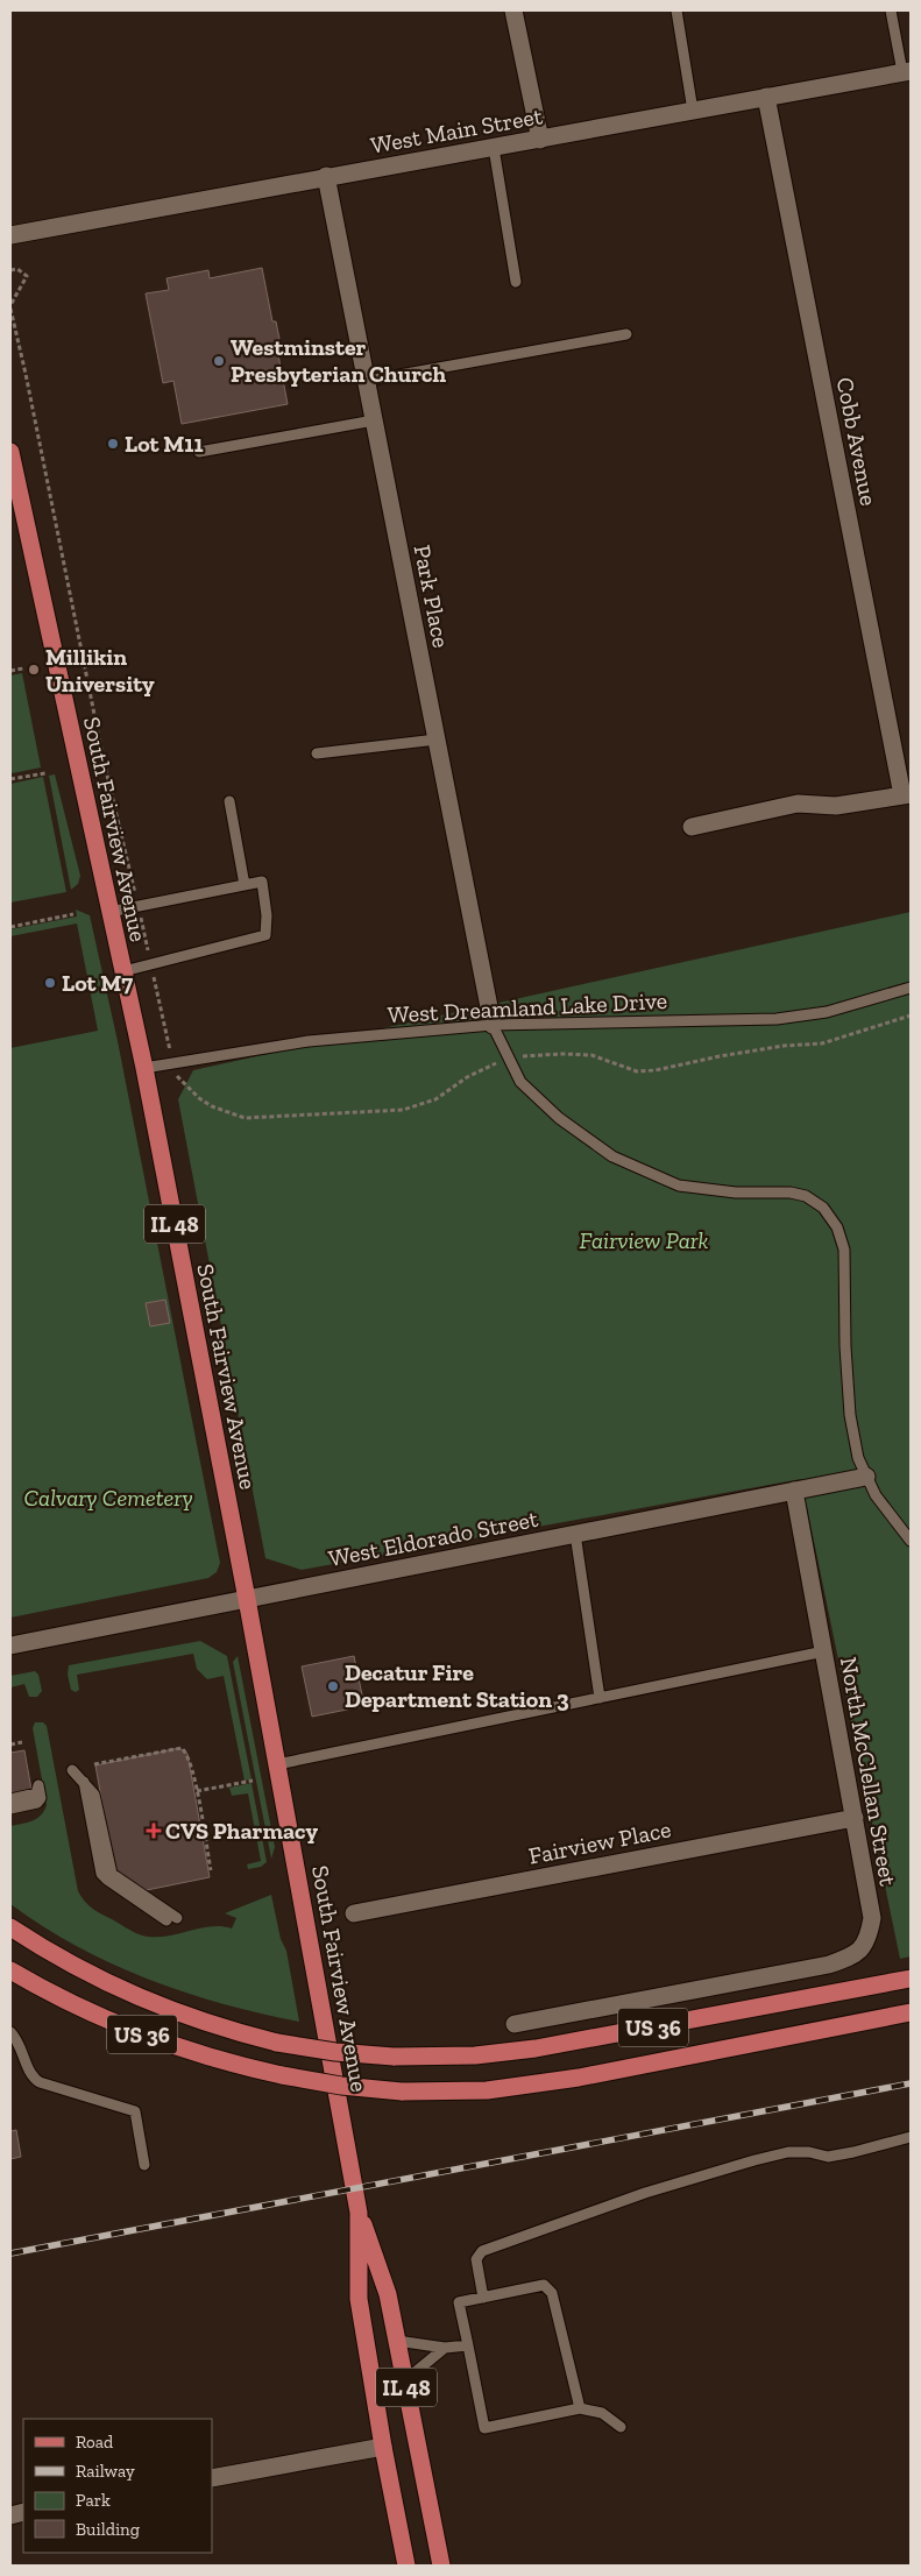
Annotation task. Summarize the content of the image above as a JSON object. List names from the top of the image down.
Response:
{
  "streets": {
    "main road": ["South Fairview Avenue", "IL 48", "US 36"],
    "street": [
      "West Main Street",
      "Cobb Avenue",
      "Park Place",
      "West Eldorado Street",
      "North McClellan Street",
      "Fairview Place"
    ],
    "lane": ["West Dreamland Lake Drive"]
  },
  "crossings": [
    ["West Main Street", "Cobb Avenue"],
    ["West Main Street", "Park Place"],
    ["Park Place", "West Dreamland Lake Drive"],
    ["South Fairview Avenue", "West Dreamland Lake Drive"],
    ["South Fairview Avenue", "West Eldorado Street"],
    ["West Eldorado Street", "North McClellan Street"],
    ["North McClellan Street", "Fairview Place"]
  ],
  "parks": ["Fairview Park", "Calvary Cemetery"],
  "places": {
    "other": [
      "Westminster Presbyterian Church",
      "Lot M11",
      "Millikin University",
      "Lot M7",
      "Decatur Fire Department Station 3"
    ],
    "health": ["CVS Pharmacy"]
  },
  "legend": [
    "Road",
    "Railway",
    "Park",
    "Building"
  ]
}
